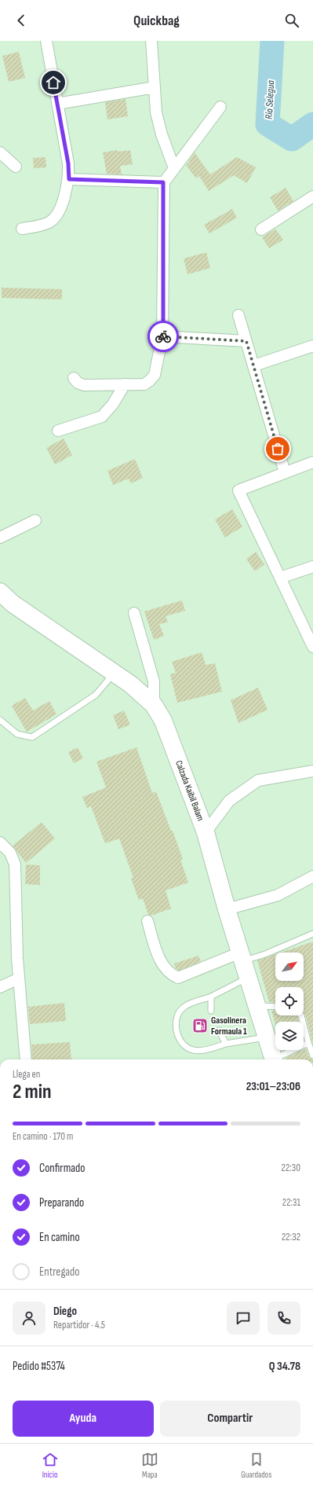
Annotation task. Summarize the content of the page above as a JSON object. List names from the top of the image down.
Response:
{
  "streets": {
    "main road": ["Calzada Kaibil Balam"]
  },
  "water": ["Río Selegua"],
  "places": {
    "fuel station": ["Gasolinera Formaula 1"]
  },
  "north": "top right",
  "page": {
    "header": "Quickbag",
    "heading": ["2 min", "Llega en", "23:01–23:06"],
    "panel": [
      "Diego",
      "Repartidor · 4.5",
      "Pedido #5374",
      "Q 34.78"
    ],
    "bar": "En camino · 170 m",
    "list": [
      ["Confirmado", "22:30"],
      ["Preparando", "22:31"],
      ["En camino", "22:32"],
      "Entregado"
    ],
    "buttons": ["Ayuda", "Compartir"],
    "tabs": ["Inicio", "Mapa", "Guardados"]
  }
}
